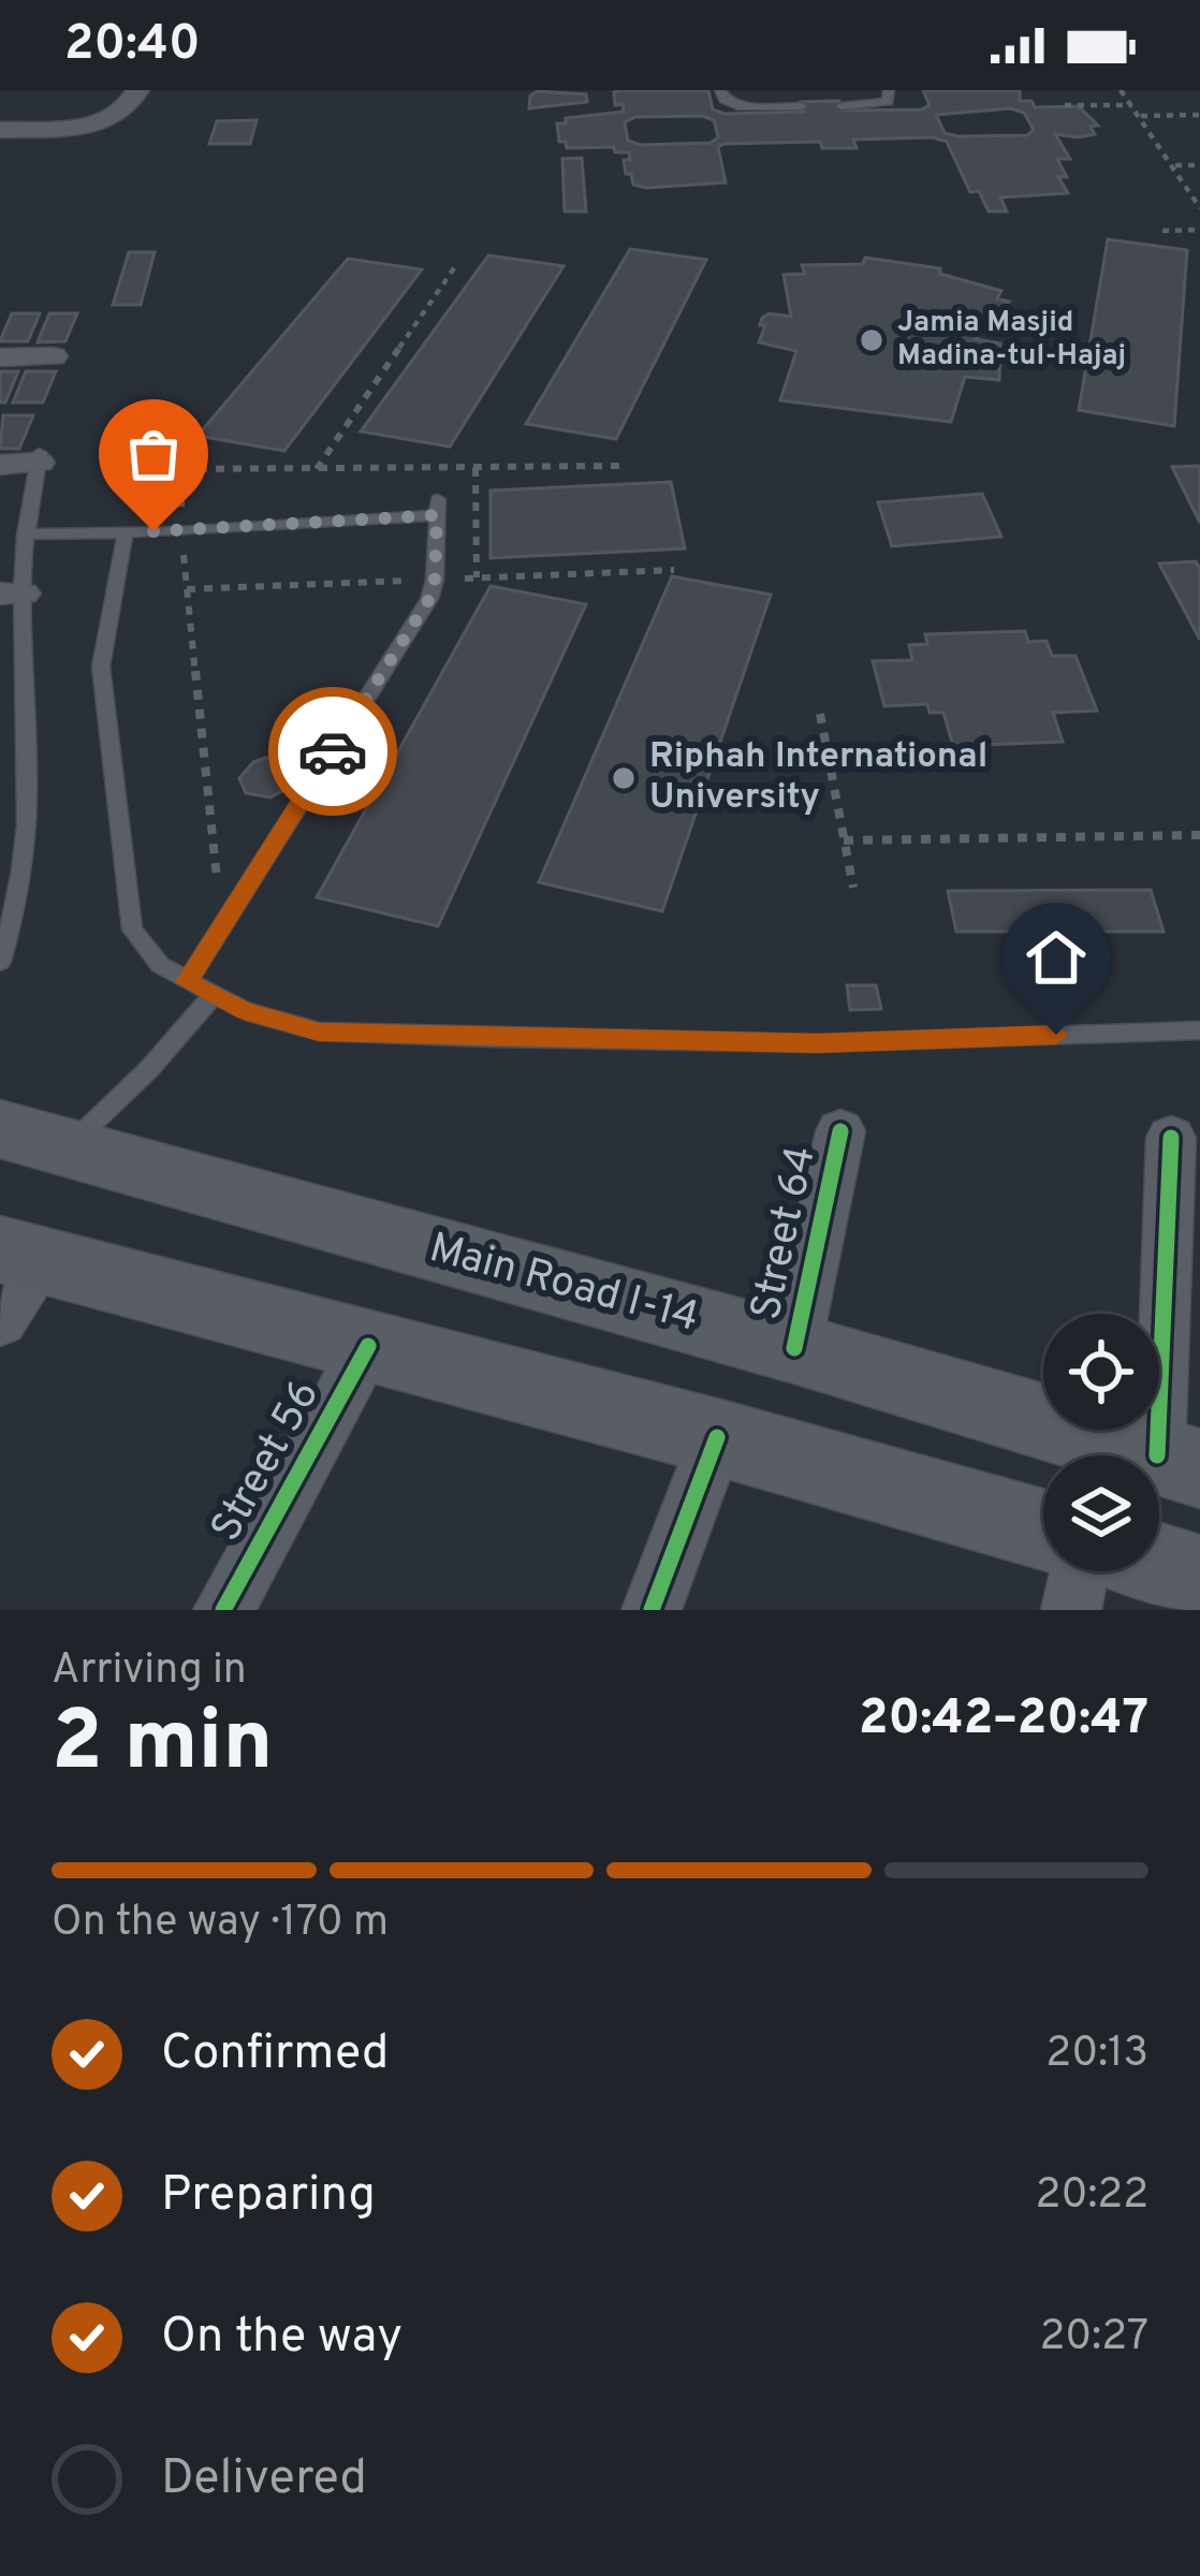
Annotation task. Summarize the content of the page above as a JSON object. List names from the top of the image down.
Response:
{
  "streets": {
    "main road": ["Main Road I-14"],
    "street": ["Street 64", "Street 56"]
  },
  "crossings": [
    ["Street 64", "Main Road I-14"]
  ],
  "places": ["Jamia Masjid Madina-tul-Hajaj", "Riphah International University"],
  "page": {
    "status": "20:40",
    "heading": ["2 min", "Arriving in", "20:42–20:47"],
    "bar": "On the way · 170 m",
    "list": [
      ["Confirmed", "20:13"],
      ["Preparing", "20:22"],
      ["On the way", "20:27"],
      "Delivered"
    ]
  }
}
